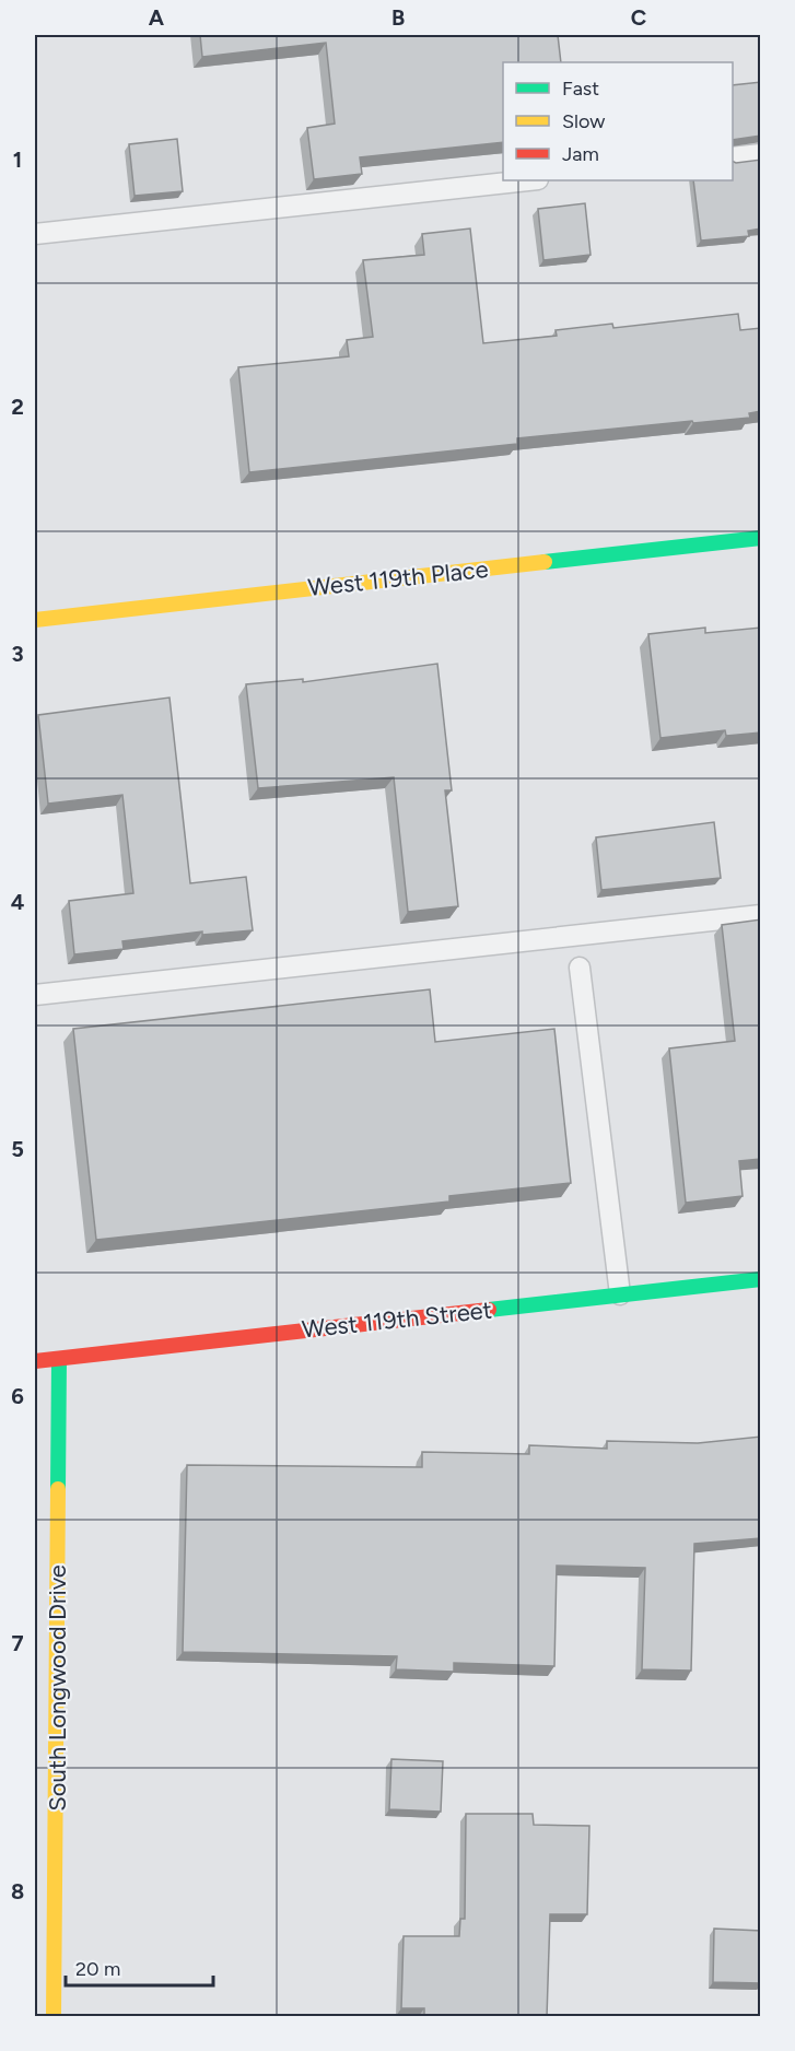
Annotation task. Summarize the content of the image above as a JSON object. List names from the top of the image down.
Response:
{
  "streets": {
    "street": ["West 119th Place", "West 119th Street", "South Longwood Drive"]
  },
  "crossings": [
    ["West 119th Street", "South Longwood Drive"]
  ],
  "legend": ["Fast", "Slow", "Jam"],
  "scale_bar": "20 m",
  "grid": {
    "columns": ["A", "B", "C"],
    "rows": [
      "1",
      "2",
      "3",
      "4",
      "5",
      "6",
      "7",
      "8"
    ]
  }
}
